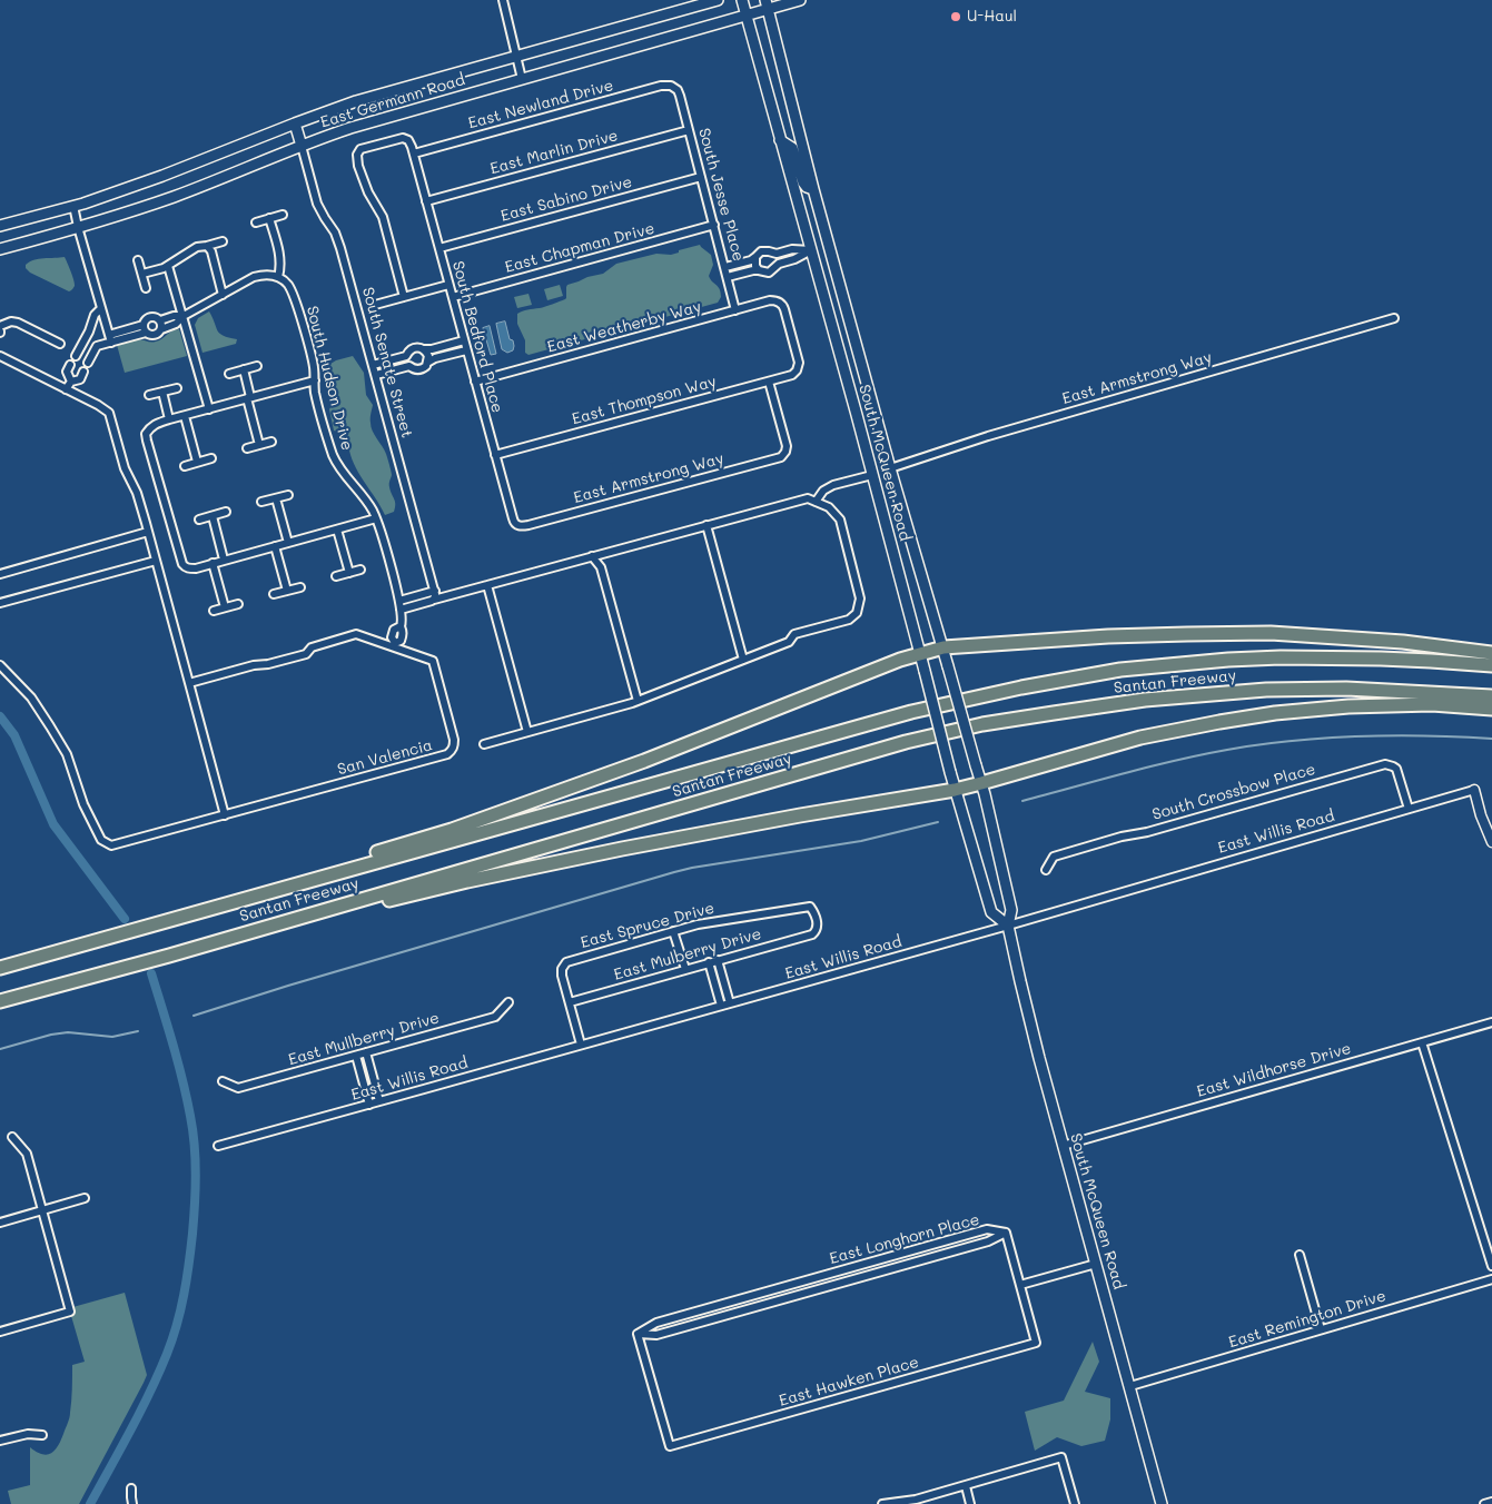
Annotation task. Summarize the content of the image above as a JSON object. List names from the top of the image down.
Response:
{
  "streets": {
    "highway": ["Santan Freeway"],
    "main road": ["East Germann Road", "South McQueen Road"],
    "street": [
      "East Newland Drive",
      "East Marlin Drive",
      "South Jesse Place",
      "East Sabino Drive",
      "East Chapman Drive",
      "East Weatherby Way",
      "South Bedford Place",
      "South Senate Street",
      "South Hudson Drive",
      "East Armstrong Way",
      "East Thompson Way",
      "San Valencia",
      "South Crossbow Place",
      "East Willis Road",
      "East Spruce Drive",
      "East Mulberry Drive",
      "East Mullberry Drive",
      "East Wildhorse Drive",
      "East Longhorn Place",
      "East Remington Drive",
      "East Hawken Place"
    ]
  },
  "crossings": [
    ["East Germann Road", "South Senate Street"],
    ["East Germann Road", "South McQueen Road"],
    ["East Newland Drive", "South Jesse Place"],
    ["East Newland Drive", "South Bedford Place"],
    ["East Marlin Drive", "South Jesse Place"],
    ["East Marlin Drive", "South Bedford Place"],
    ["South Jesse Place", "East Sabino Drive"],
    ["South Jesse Place", "East Chapman Drive"],
    ["South Jesse Place", "East Weatherby Way"],
    ["East Sabino Drive", "South Bedford Place"],
    ["East Chapman Drive", "South Bedford Place"],
    ["East Weatherby Way", "South Bedford Place"],
    ["East Weatherby Way", "East Thompson Way"],
    ["South Bedford Place", "East Armstrong Way"],
    ["South Bedford Place", "East Thompson Way"],
    ["East Armstrong Way", "East Thompson Way"],
    ["East Armstrong Way", "South McQueen Road"],
    ["South McQueen Road", "East Willis Road"],
    ["South McQueen Road", "East Wildhorse Drive"],
    ["South McQueen Road", "East Remington Drive"],
    ["South Crossbow Place", "East Willis Road"],
    ["East Spruce Drive", "East Mulberry Drive"],
    ["East Longhorn Place", "East Hawken Place"]
  ],
  "places": ["U-Haul"]
}
